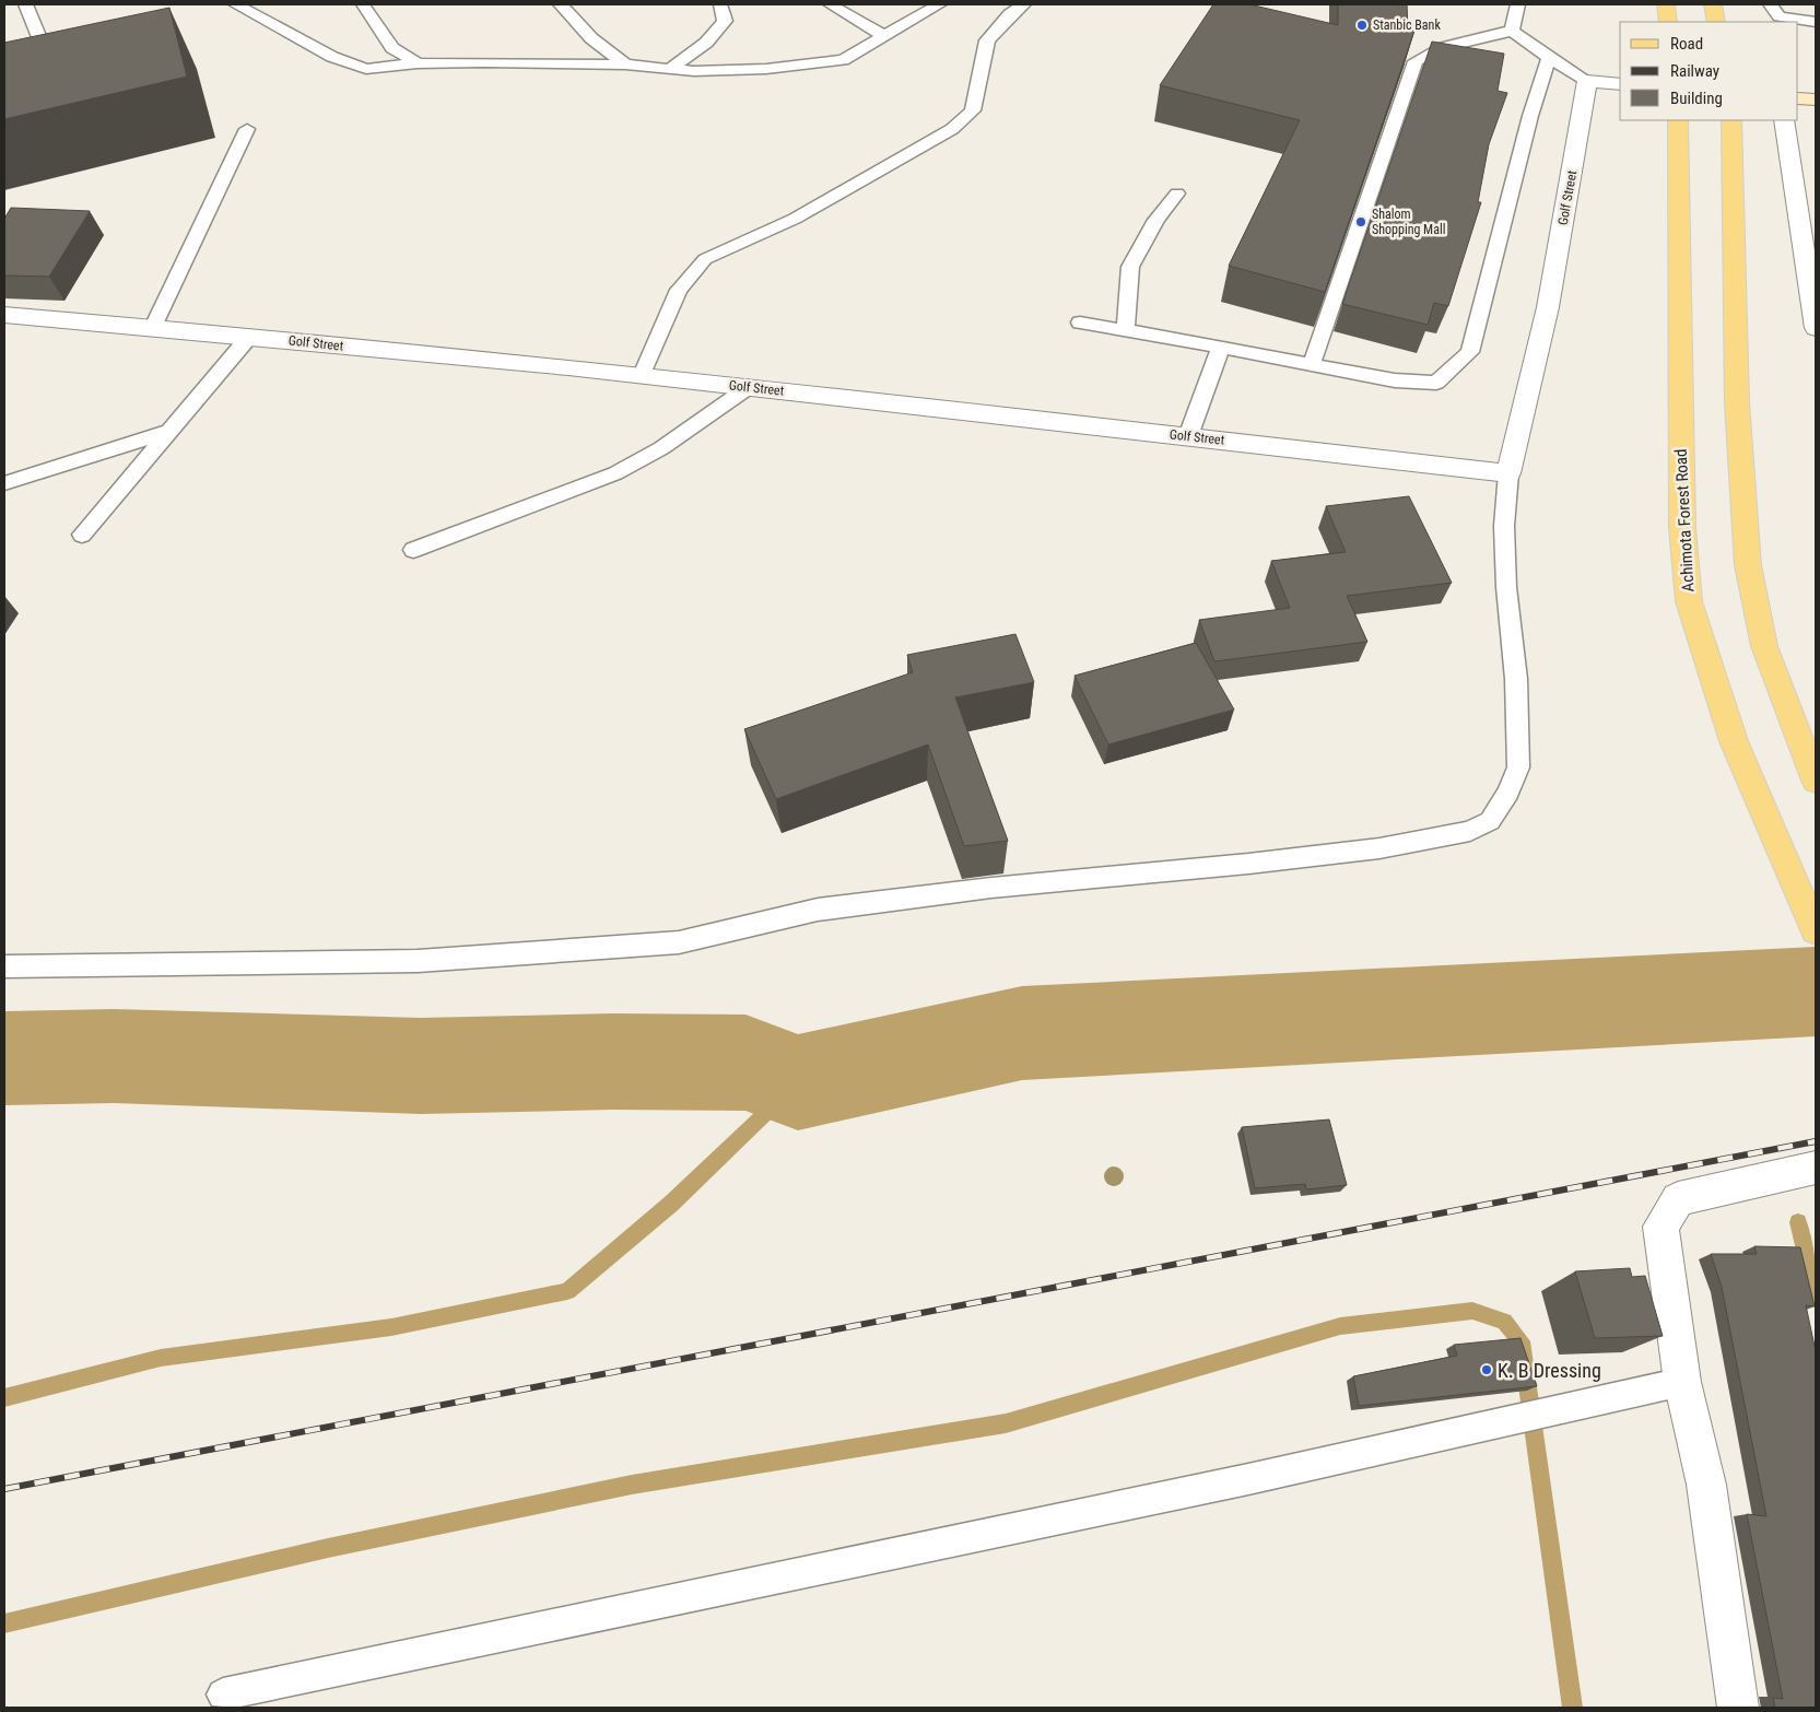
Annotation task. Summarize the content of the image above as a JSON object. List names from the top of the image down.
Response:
{
  "streets": {
    "main road": ["Achimota Forest Road"],
    "street": ["Golf Street"]
  },
  "places": ["Stanbic Bank", "Shalom Shopping Mall", "K. B Dressing"],
  "legend": ["Road", "Railway", "Building"]
}
